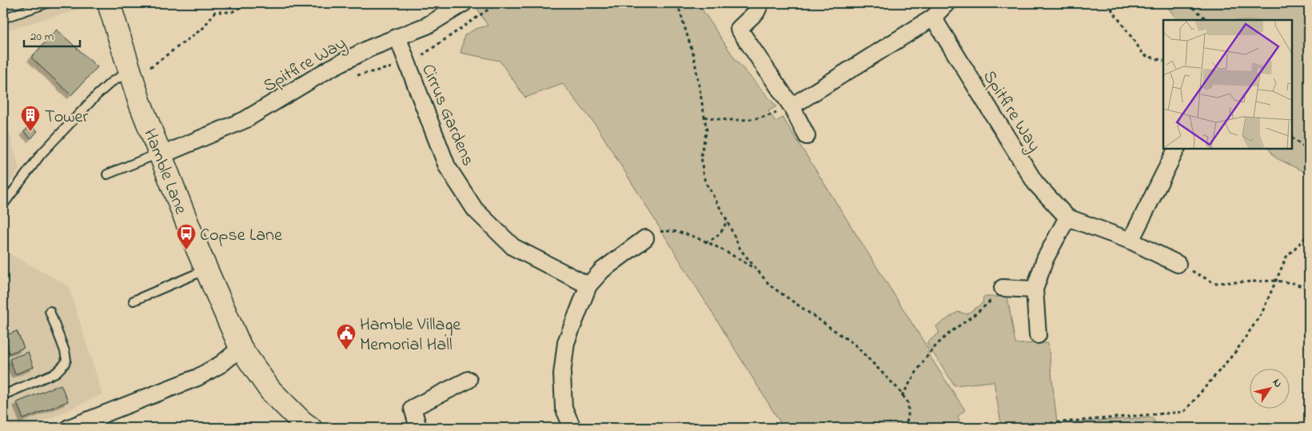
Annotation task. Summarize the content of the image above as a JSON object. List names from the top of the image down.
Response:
{
  "streets": {
    "main road": ["Hamble Lane"],
    "street": ["Spitfire Way", "Cirrus Gardens"]
  },
  "crossings": [
    ["Spitfire Way", "Cirrus Gardens"],
    ["Spitfire Way", "Hamble Lane"]
  ],
  "places": {
    "building": ["Tower"],
    "bus stop": ["Copse Lane"],
    "public building": ["Hamble Village Memorial Hall"]
  },
  "scale_bar": "20 m",
  "north": "top right"
}
